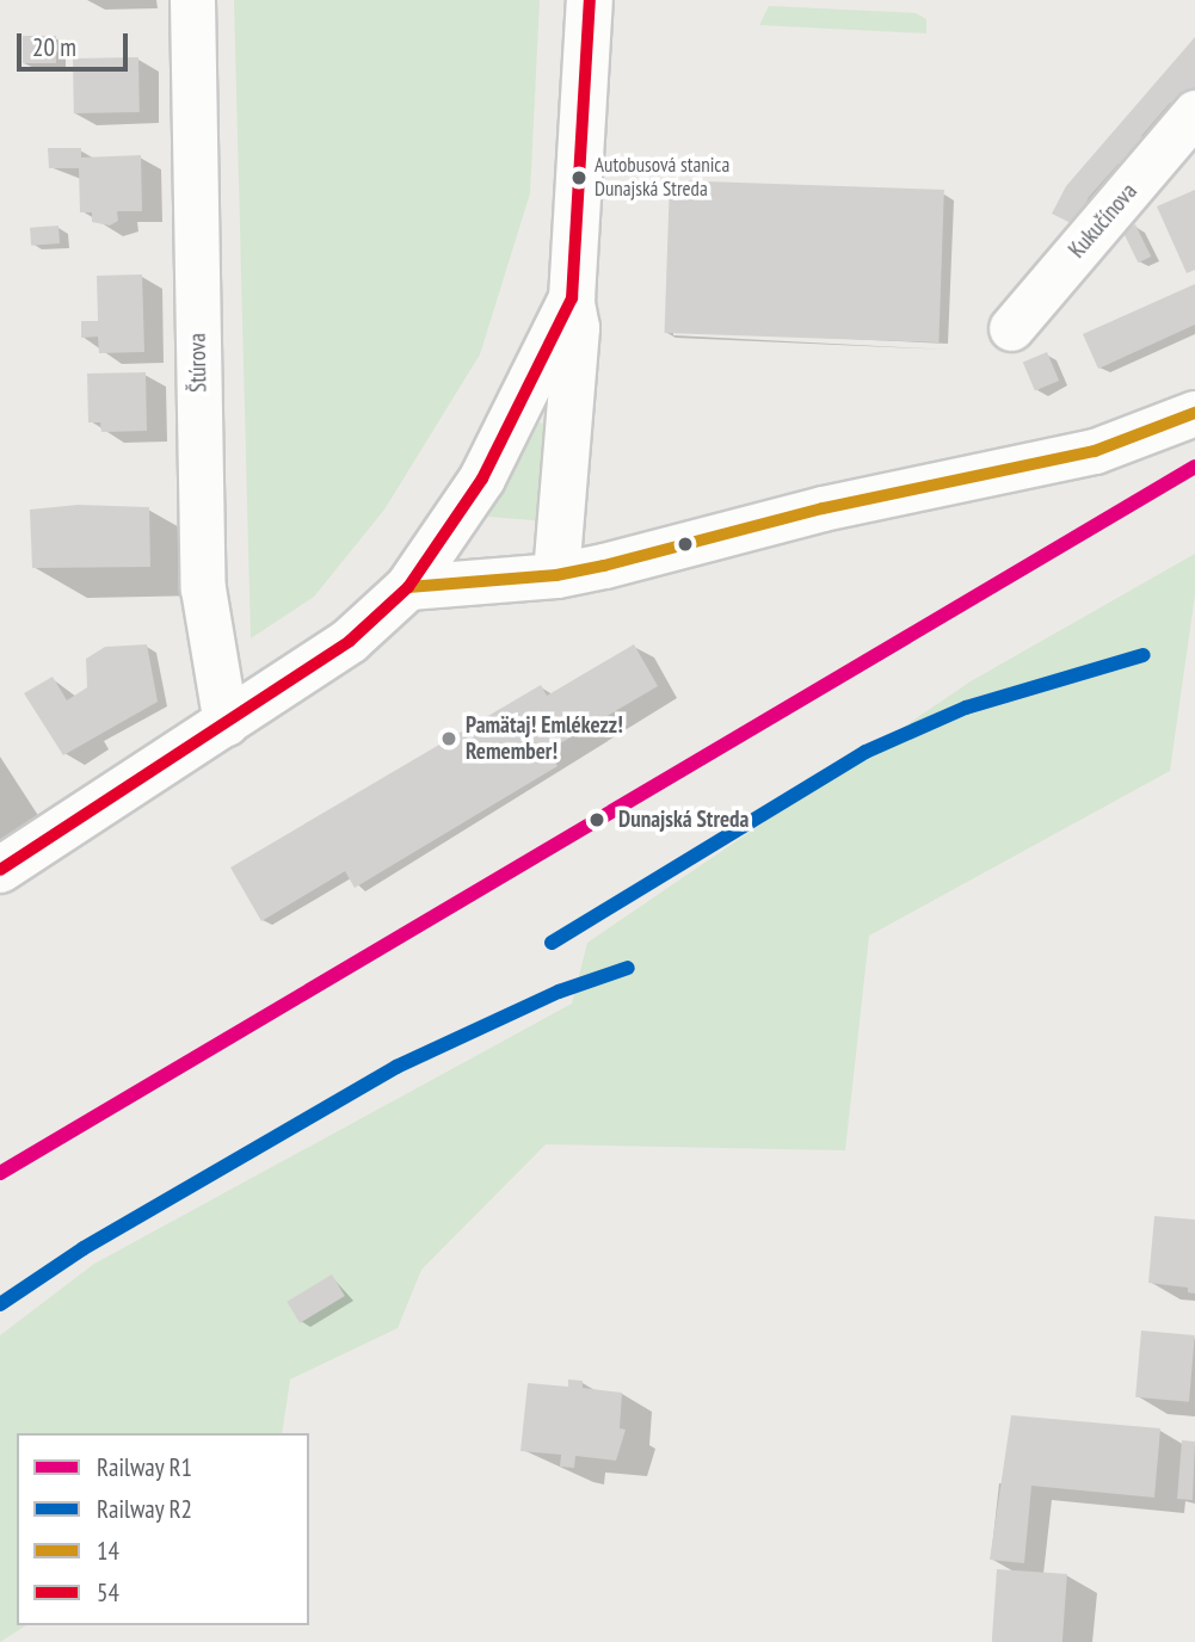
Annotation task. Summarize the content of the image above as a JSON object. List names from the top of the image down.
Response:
{
  "streets": {
    "street": ["Kukučínova", "Štúrova"]
  },
  "places": ["Autobusová stanica Dunajská Streda", "Pamätaj! Emlékezz! Remember!", "Dunajská Streda"],
  "lines": [
    "transit line 54",
    "transit line 14",
    "rail line R1",
    "rail line R2"
  ],
  "legend": [
    "Railway R1",
    "Railway R2",
    "14",
    "54"
  ],
  "scale_bar": "20 m"
}
